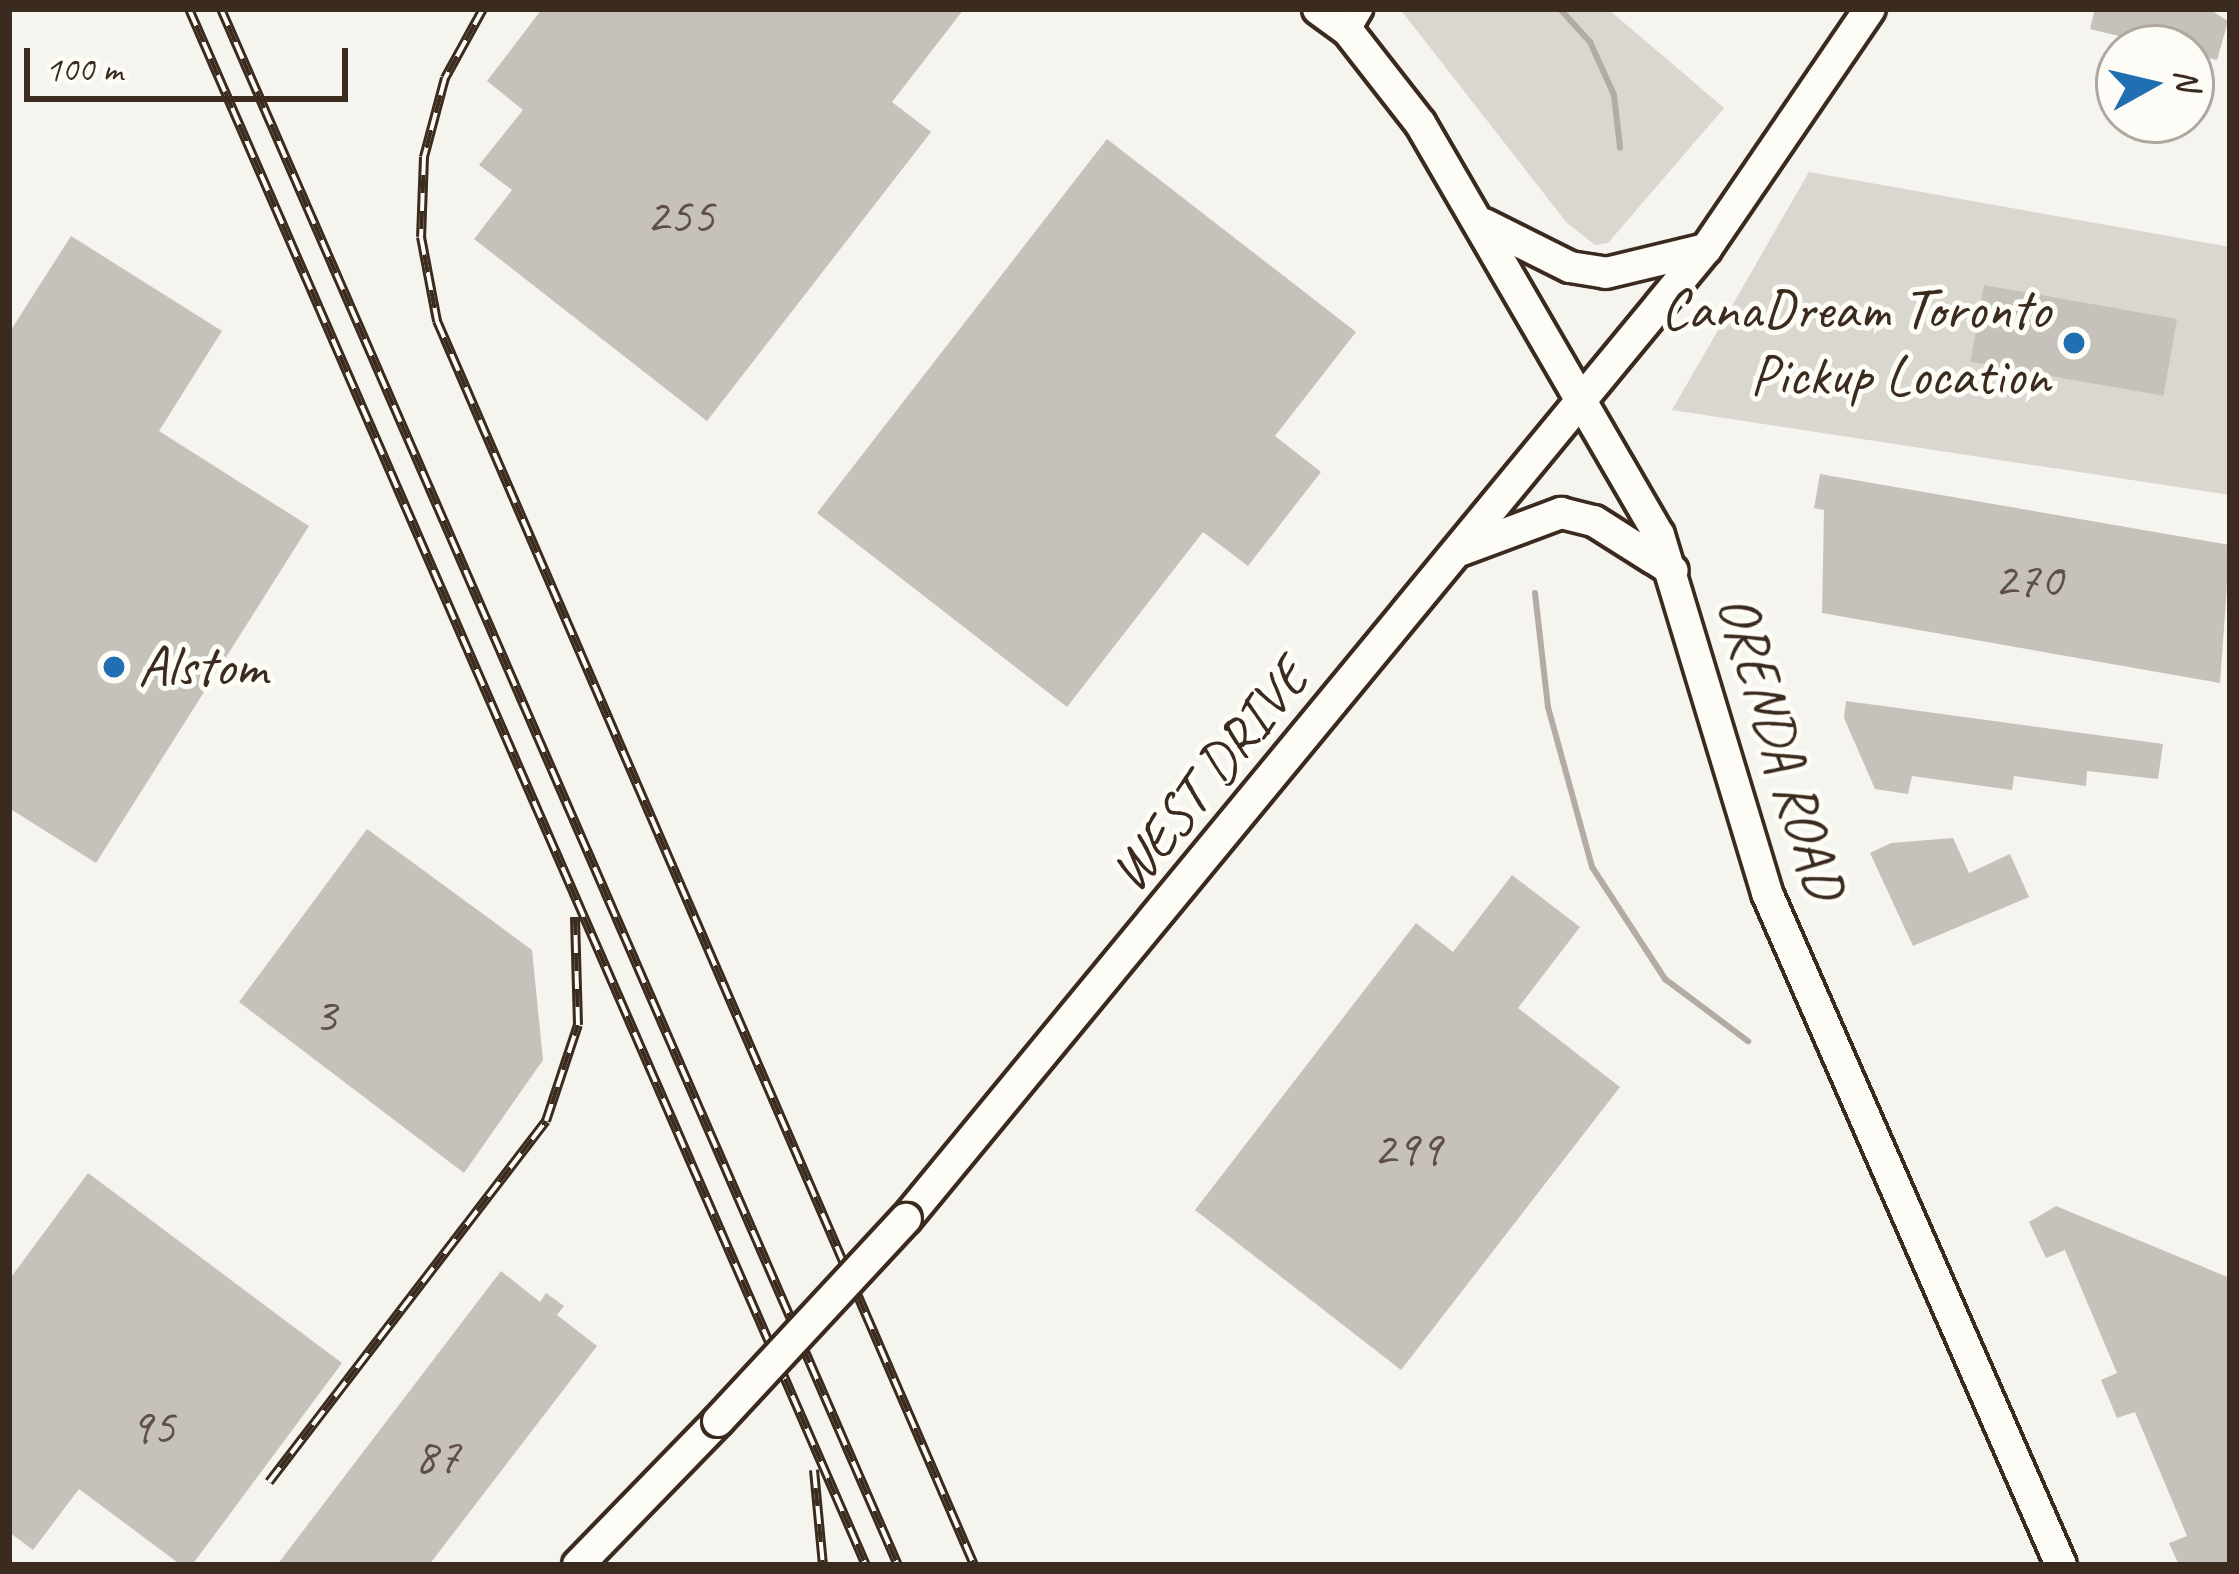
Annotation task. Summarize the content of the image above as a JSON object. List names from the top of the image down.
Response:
{
  "streets": {
    "street": ["ORENDA ROAD", "WEST DRIVE"]
  },
  "crossings": [
    ["ORENDA ROAD", "WEST DRIVE"]
  ],
  "places": ["CanaDream Toronto Pickup Location", "Alstom"],
  "house_numbers": [
    "255",
    "270",
    "3",
    "299",
    "95",
    "87"
  ],
  "scale_bar": "100 m",
  "north": "right"
}
